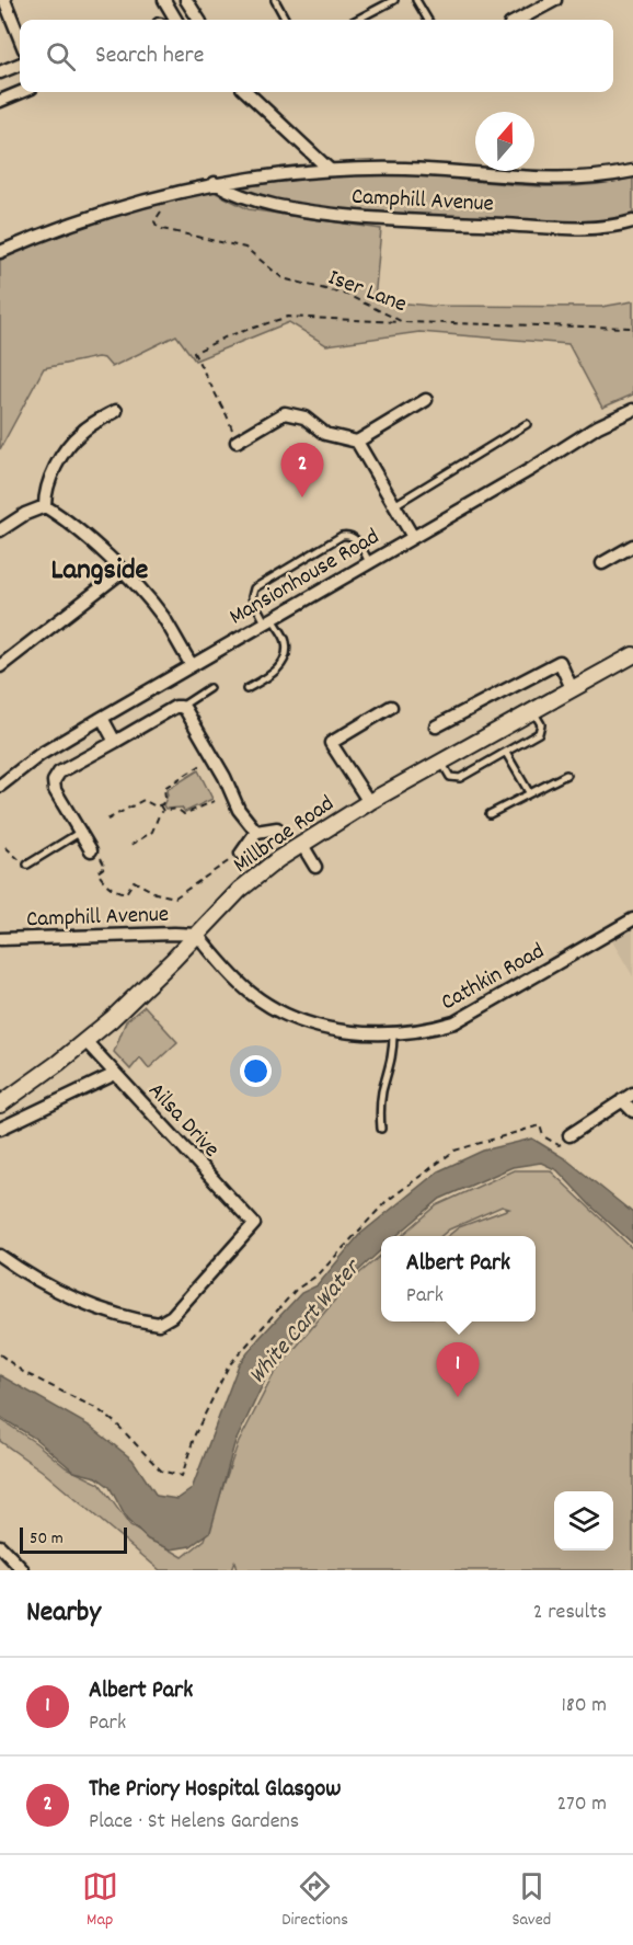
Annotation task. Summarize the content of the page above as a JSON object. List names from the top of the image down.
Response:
{
  "streets": {
    "street": [
      "Camphill Avenue",
      "Mansionhouse Road",
      "Millbrae Road",
      "Cathkin Road",
      "Ailsa Drive"
    ],
    "path": ["Iser Lane"]
  },
  "crossings": [
    ["Camphill Avenue", "Millbrae Road"],
    ["Camphill Avenue", "Cathkin Road"],
    ["Millbrae Road", "Cathkin Road"],
    ["Millbrae Road", "Ailsa Drive"]
  ],
  "districts": ["Langside"],
  "water": ["White Cart Water"],
  "scale_bar": "50 m",
  "north": "top",
  "page": {
    "search": "Search here",
    "pins": ["2", "1"],
    "popup": ["Albert Park", "Park"],
    "scale": "50 m",
    "heading": ["Nearby", "2 results"],
    "list": [
      {
        "mark": "1",
        "name": "Albert Park",
        "note": "Park",
        "value": "180 m"
      },
      {
        "mark": "2",
        "name": "The Priory Hospital Glasgow",
        "note": "Place · St Helens Gardens",
        "value": "270 m"
      }
    ],
    "nav": ["Map", "Directions", "Saved"]
  }
}
